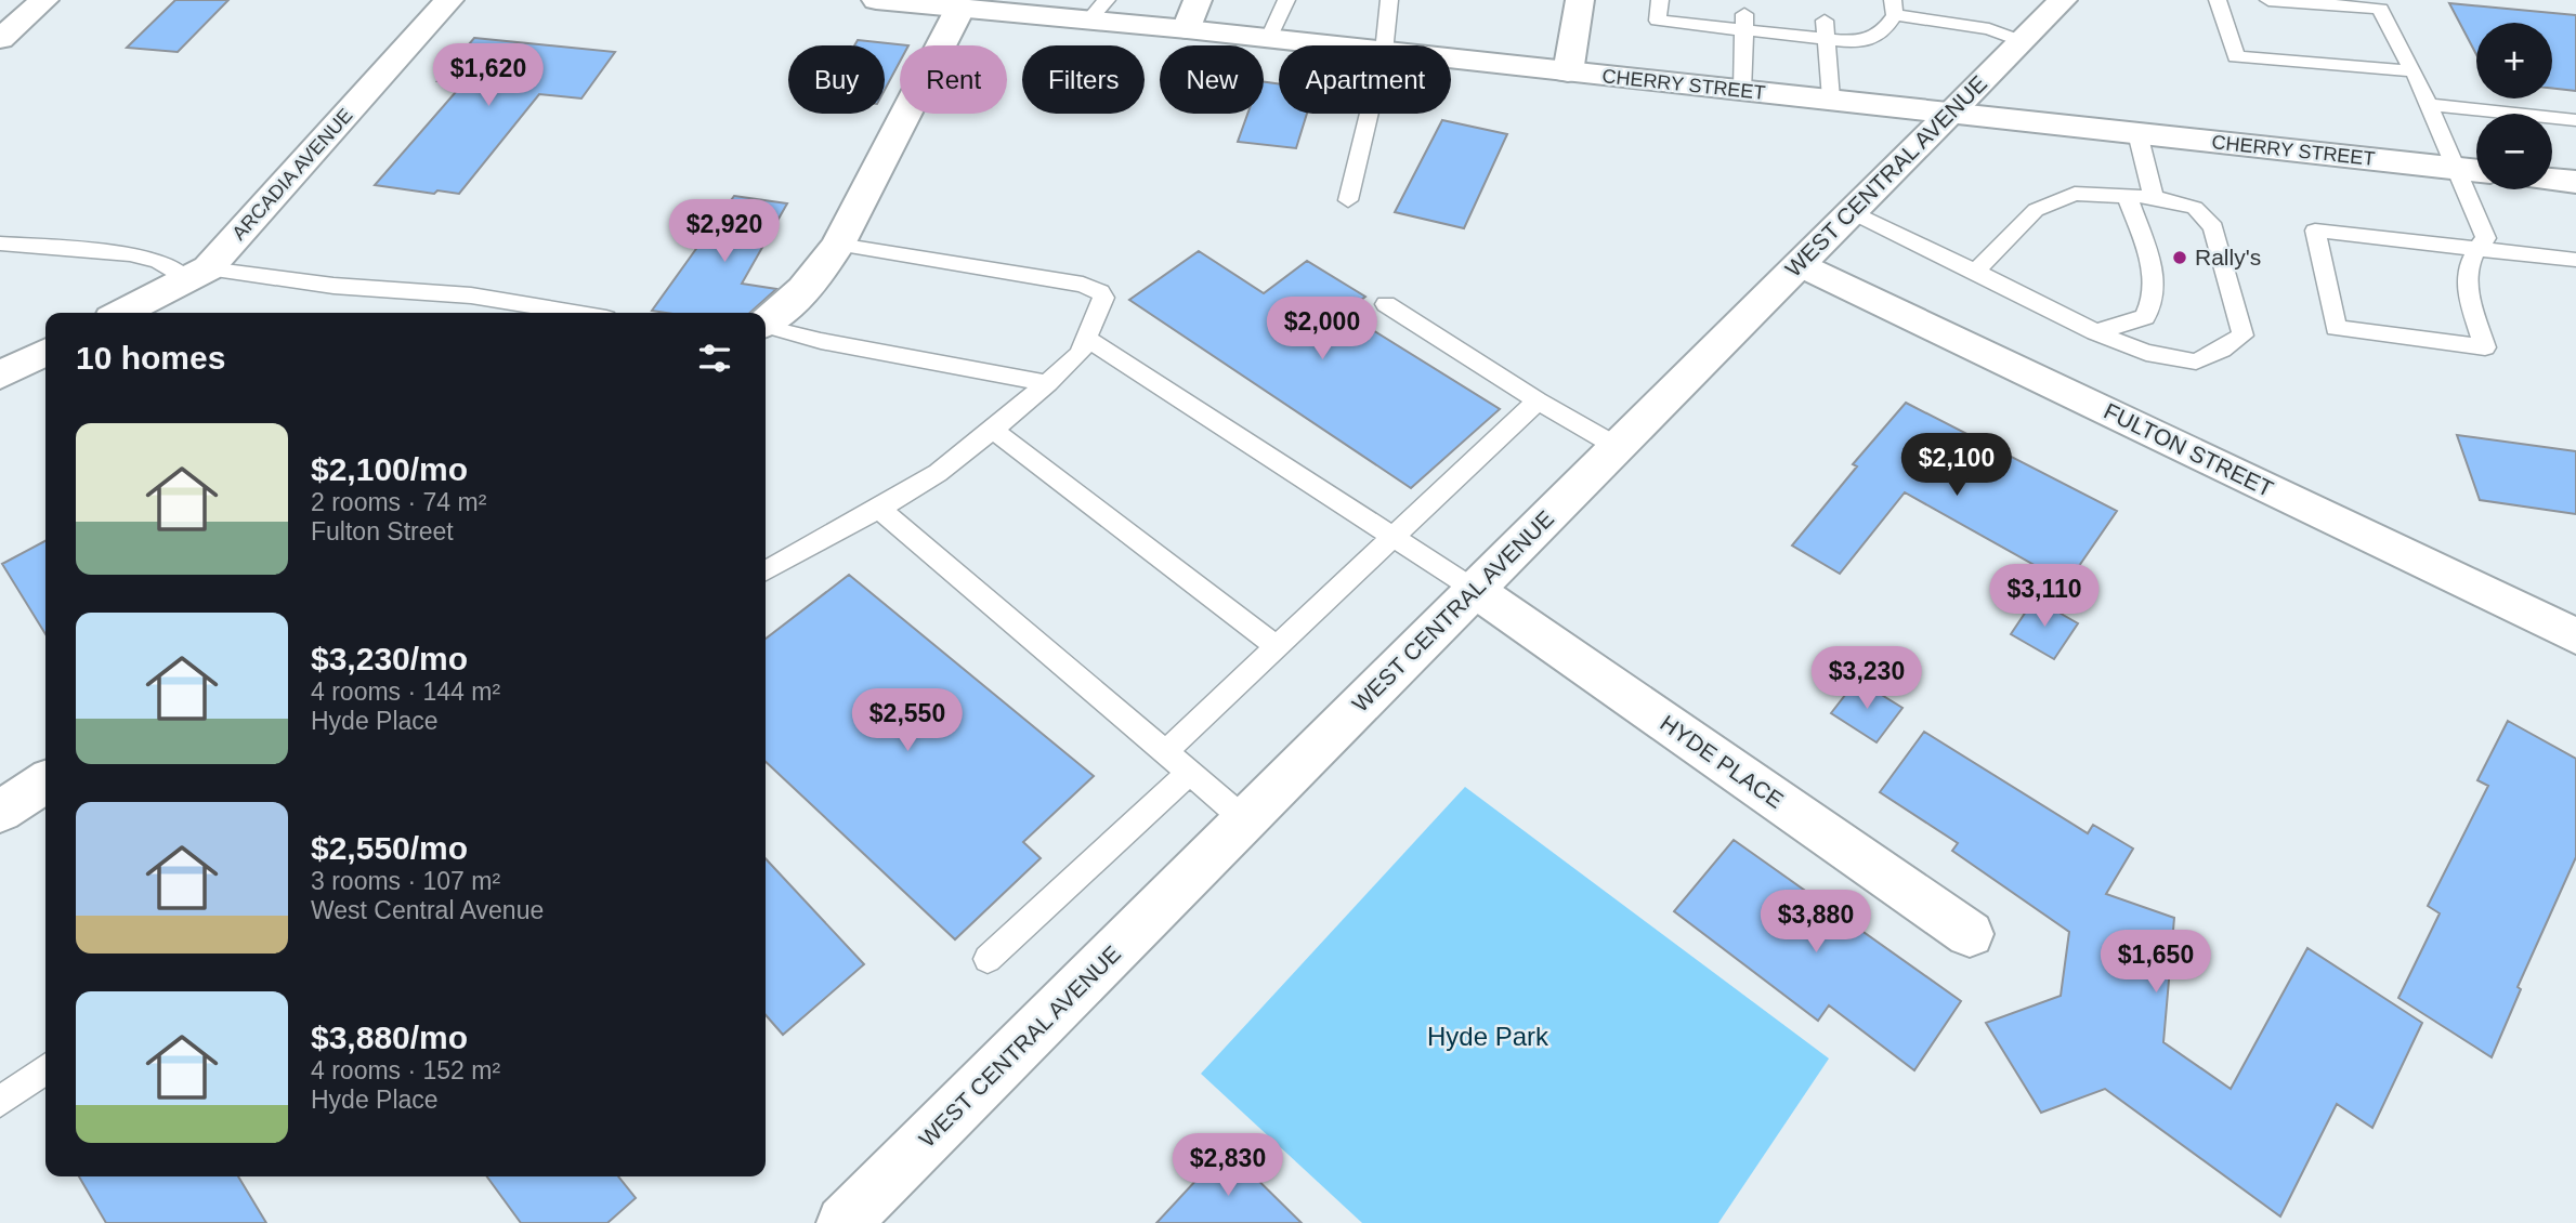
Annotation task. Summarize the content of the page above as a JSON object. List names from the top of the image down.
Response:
{
  "streets": {
    "main road": [
      "CHERRY STREET",
      "ARCADIA AVENUE",
      "WEST CENTRAL AVENUE",
      "FULTON STREET",
      "HYDE PLACE"
    ]
  },
  "crossings": [
    ["CHERRY STREET", "WEST CENTRAL AVENUE"],
    ["WEST CENTRAL AVENUE", "FULTON STREET"],
    ["WEST CENTRAL AVENUE", "HYDE PLACE"]
  ],
  "parks": ["Hyde Park"],
  "places": ["Rally's"],
  "page": {
    "map_buttons": ["+", "−"],
    "price": [
      "$1,620",
      "$2,920",
      "$2,000",
      "$2,100",
      "$3,110",
      "$3,230",
      "$2,550",
      "$3,880",
      "$1,650",
      "$2,830"
    ],
    "chip": [
      "Buy",
      "Rent",
      "Filters",
      "New",
      "Apartment"
    ],
    "heading": "10 homes",
    "list": [
      {
        "name": "$2,100/mo",
        "note": "2 rooms · 74 m² · Fulton Street"
      },
      {
        "name": "$3,230/mo",
        "note": "4 rooms · 144 m² · Hyde Place"
      },
      {
        "name": "$2,550/mo",
        "note": "3 rooms · 107 m² · West Central Avenue"
      },
      {
        "name": "$3,880/mo",
        "note": "4 rooms · 152 m² · Hyde Place"
      }
    ]
  }
}
